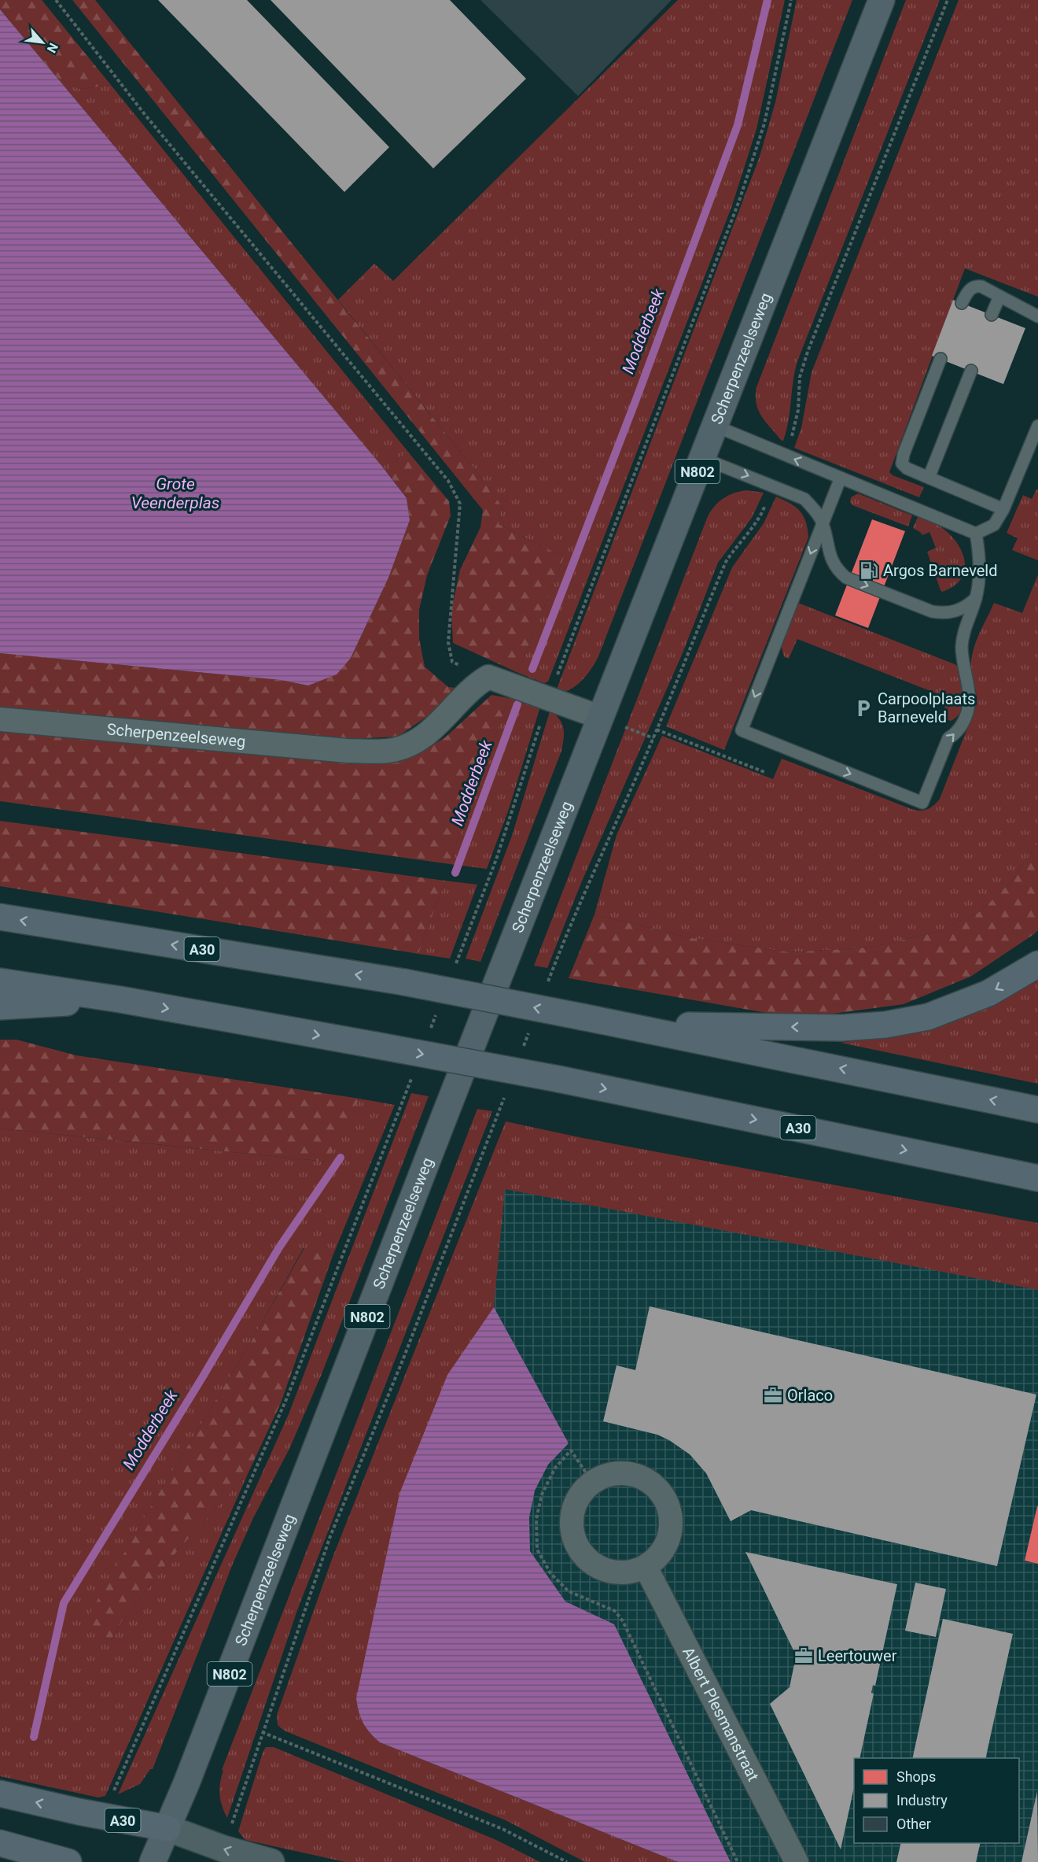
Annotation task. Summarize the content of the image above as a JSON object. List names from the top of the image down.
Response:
{
  "streets": {
    "highway": ["A30"],
    "main road": ["Scherpenzeelseweg", "N802"],
    "street": ["Albert Plesmanstraat"]
  },
  "crossings": [
    ["Scherpenzeelseweg", "A30"]
  ],
  "water": ["Modderbeek", "Grote Veenderplas"],
  "places": {
    "fuel station": ["Argos Barneveld"],
    "parking": ["Carpoolplaats Barneveld"],
    "office": ["Orlaco", "Leertouwer"]
  },
  "legend": ["Shops", "Industry", "Other"],
  "north": "bottom right"
}
